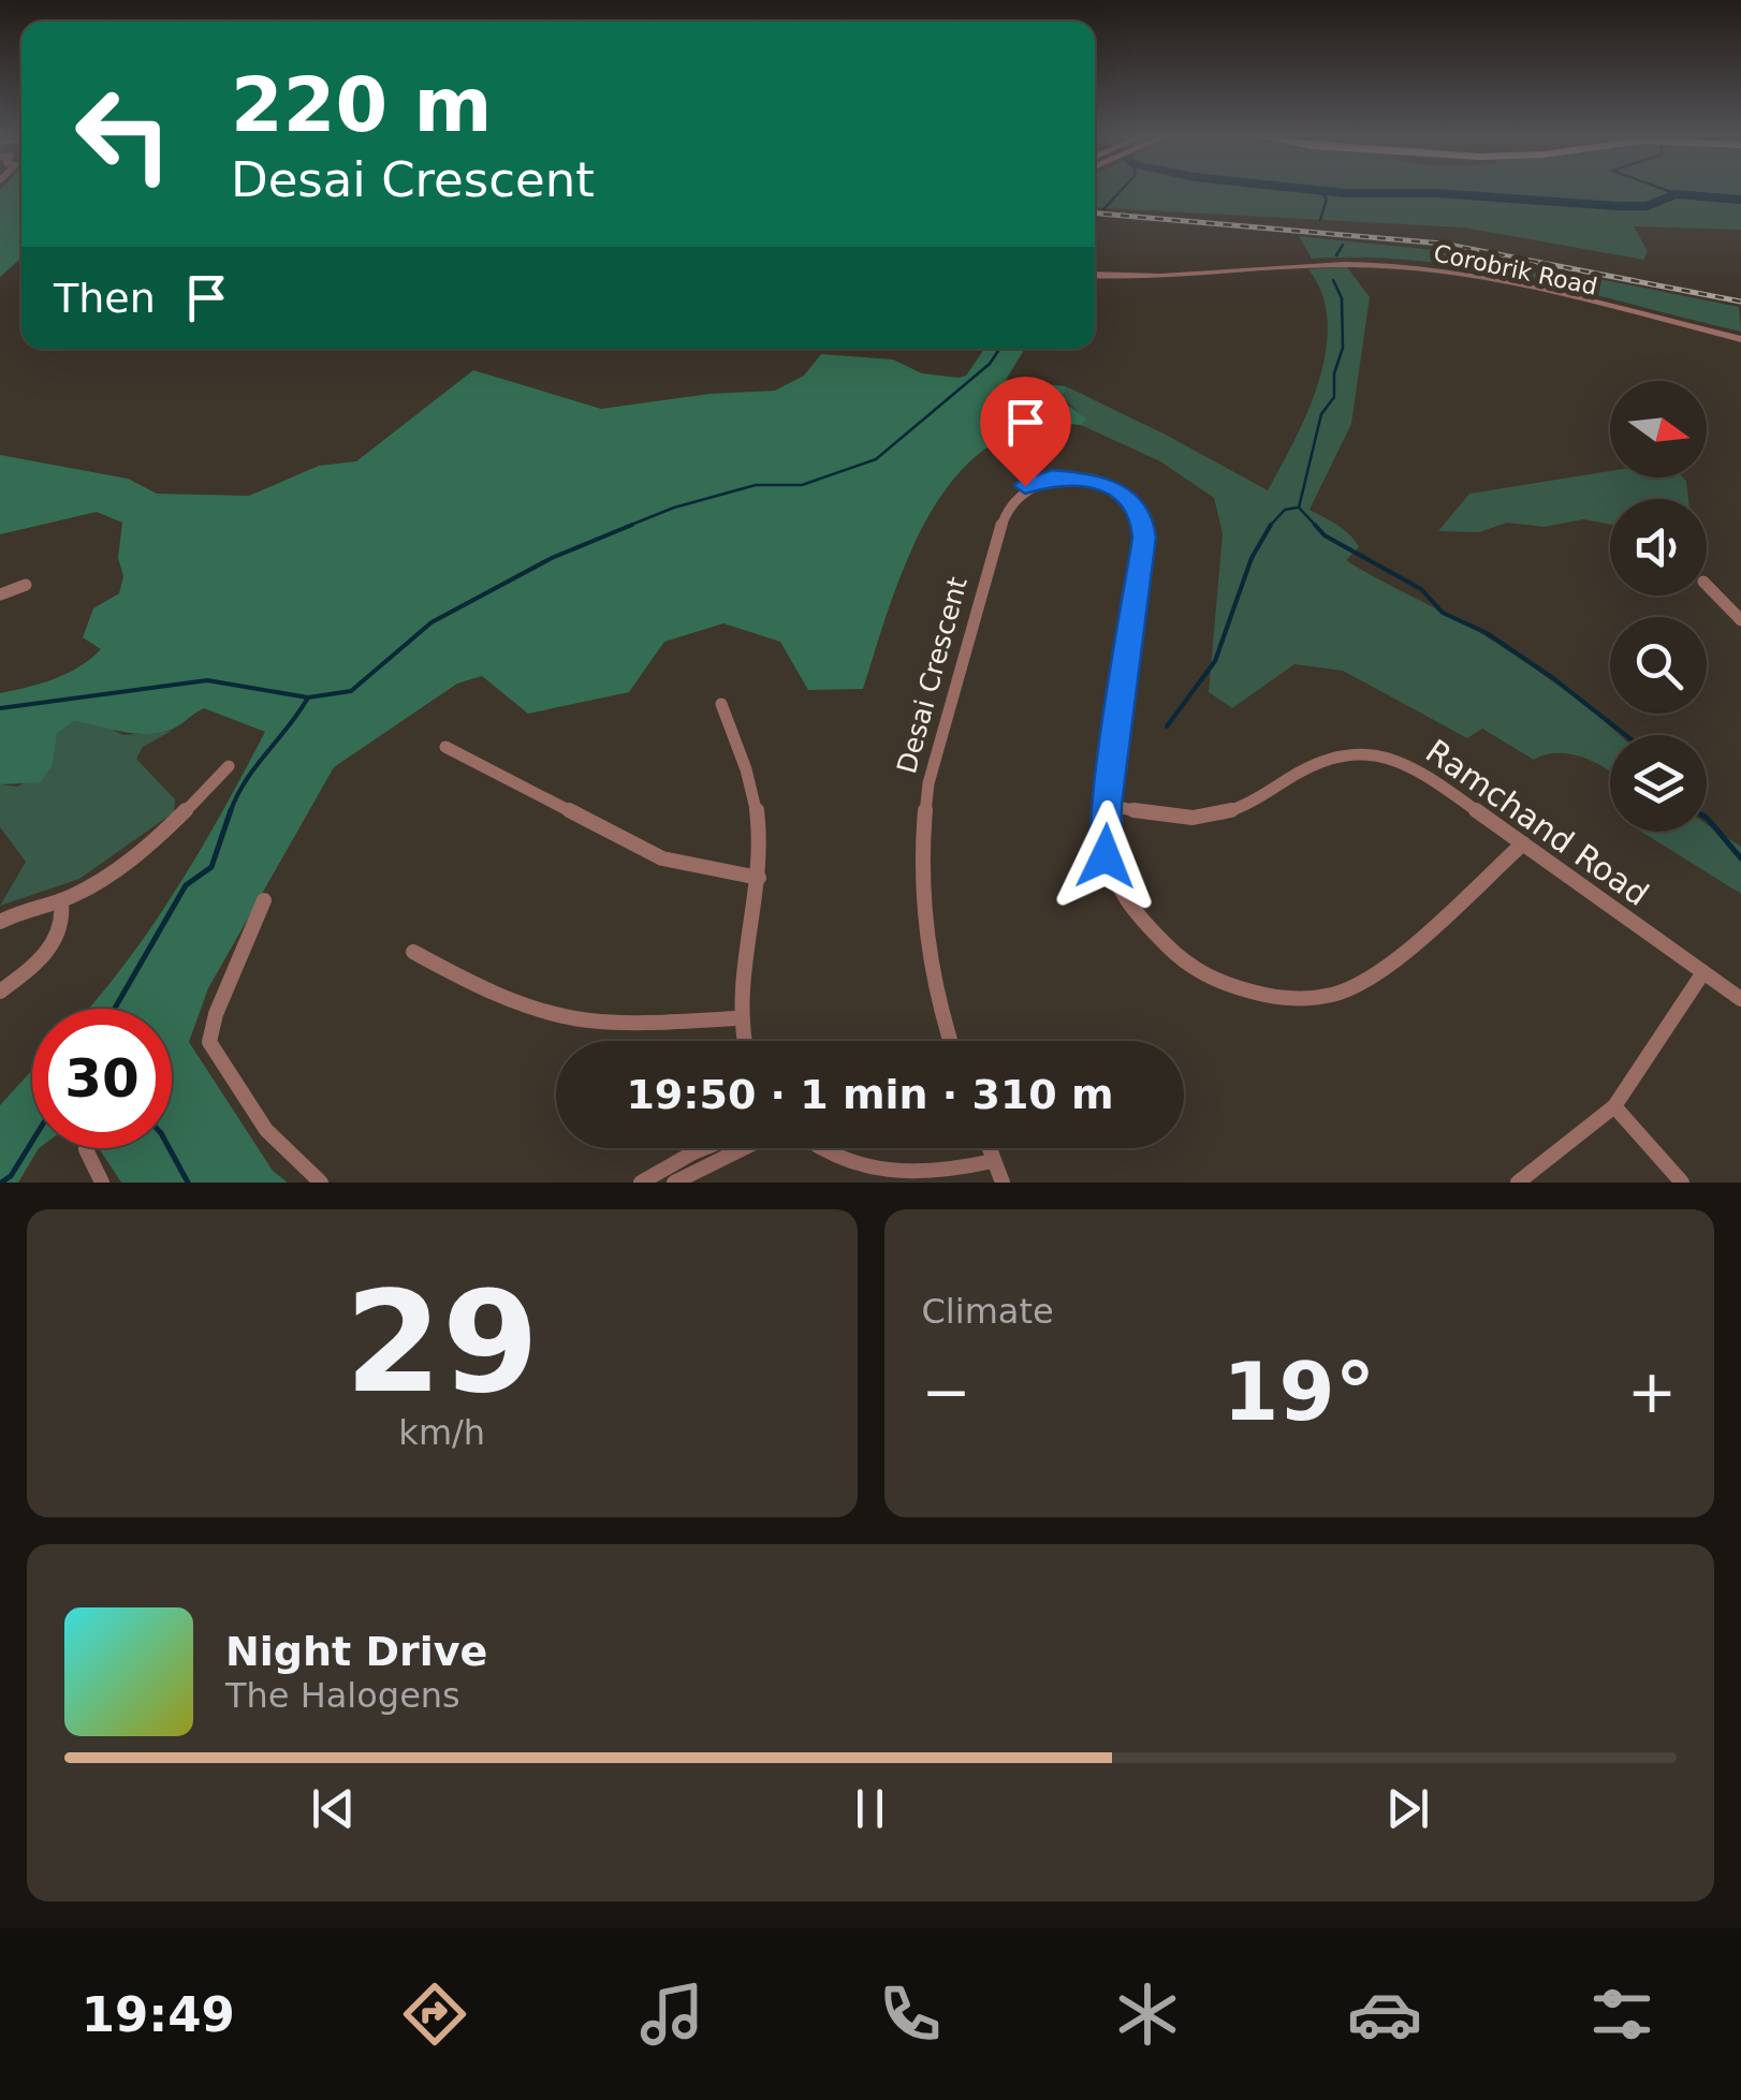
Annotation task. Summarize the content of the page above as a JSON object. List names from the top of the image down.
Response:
{
  "streets": {
    "street": ["Corobrik Road", "Desai Crescent", "Ramchand Road"]
  },
  "crossings": [
    ["Desai Crescent", "Ramchand Road"]
  ],
  "north": "right",
  "page": {
    "turn": ["220 m", "Desai Crescent"],
    "then": "Then",
    "limit": "30",
    "trip": "19:50 · 1 min · 310 m",
    "tile": [
      ["29", "km/h"],
      "Climate"
    ],
    "heat": ["−", "19°", "+"],
    "song": ["Night Drive", "The Halogens"],
    "tabs": "19:49"
  }
}
